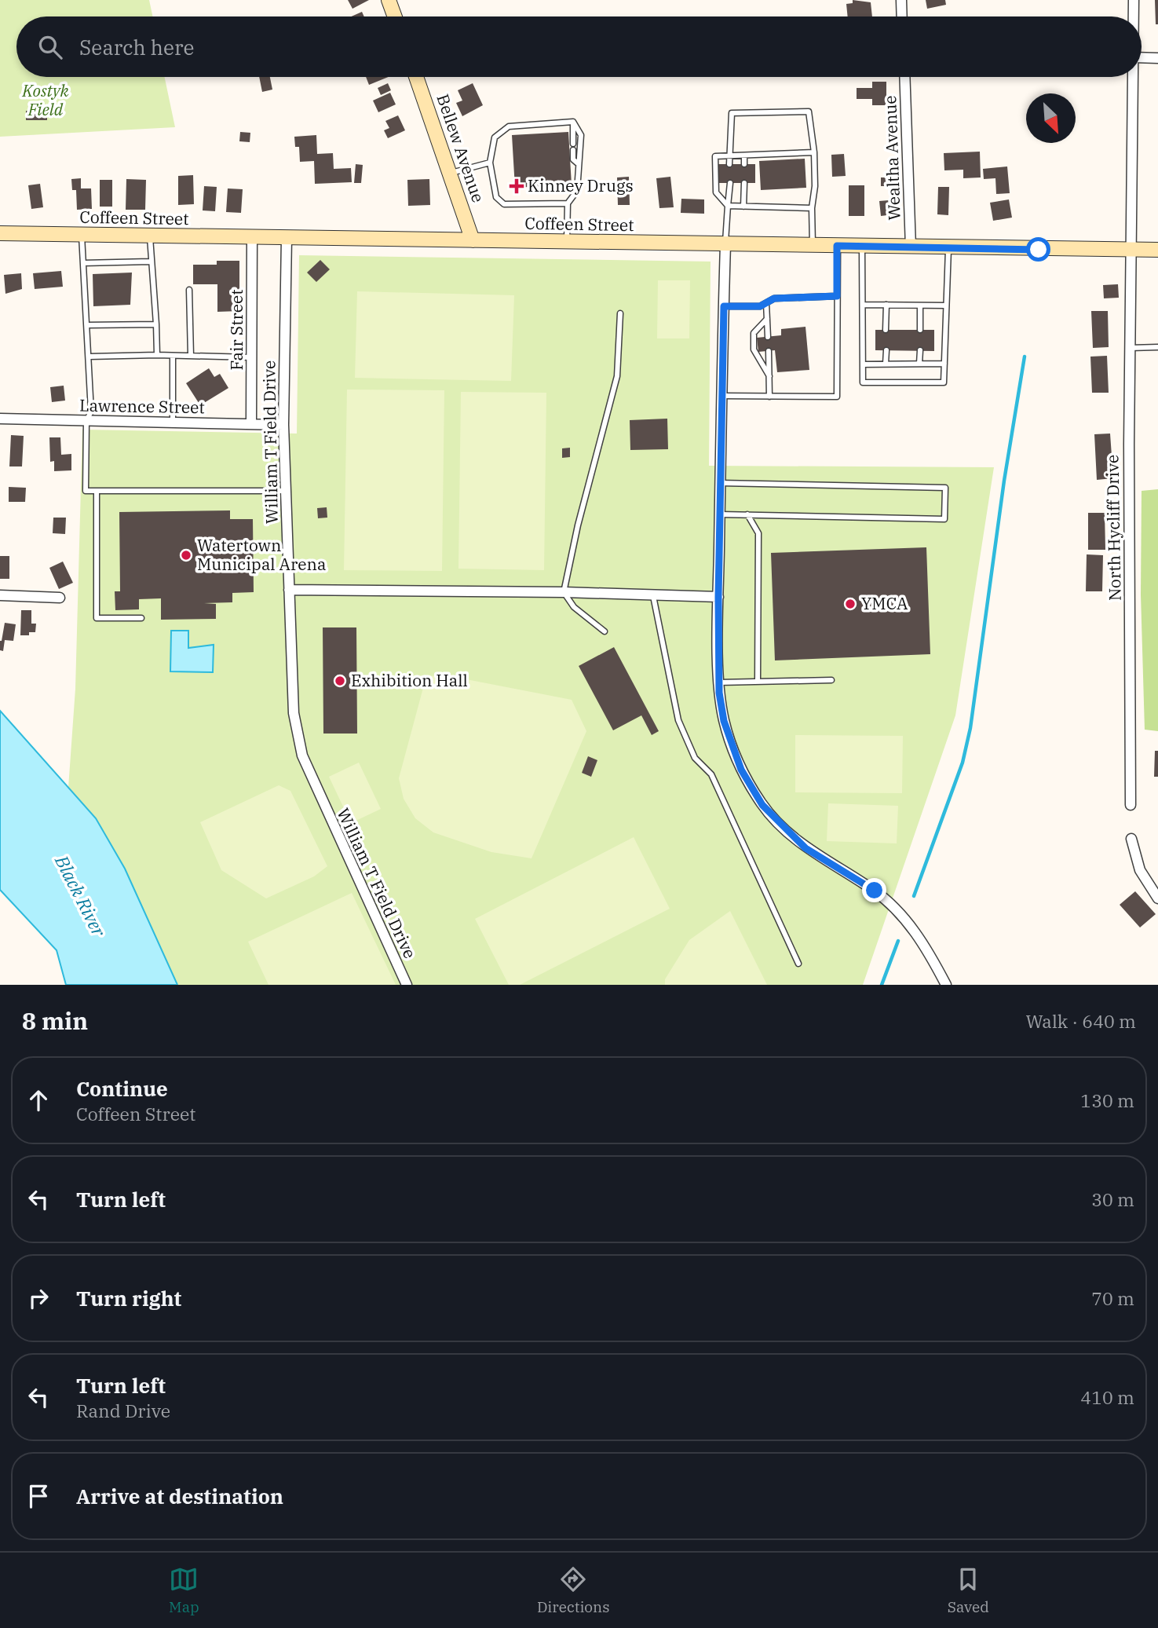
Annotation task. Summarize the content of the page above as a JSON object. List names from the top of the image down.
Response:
{
  "streets": {
    "main road": ["Bellew Avenue", "Coffeen Street"],
    "street": [
      "Wealtha Avenue",
      "Fair Street",
      "Lawrence Street",
      "William T Field Drive",
      "North Hycliff Drive"
    ]
  },
  "crossings": [
    ["Bellew Avenue", "Coffeen Street"],
    ["Wealtha Avenue", "Coffeen Street"],
    ["Coffeen Street", "Fair Street"],
    ["Coffeen Street", "William T Field Drive"],
    ["Coffeen Street", "North Hycliff Drive"],
    ["Fair Street", "Lawrence Street"],
    ["Lawrence Street", "William T Field Drive"]
  ],
  "water": ["Black River"],
  "parks": ["Kostyk Field"],
  "places": {
    "health": ["Kinney Drugs"],
    "other": ["Watertown Municipal Arena", "YMCA", "Exhibition Hall"]
  },
  "north": "bottom right",
  "page": {
    "search": "Search here",
    "heading": ["8 min", "Walk · 640 m"],
    "list": [
      ["Continue", "Coffeen Street", "130 m"],
      ["Turn left", "30 m"],
      ["Turn right", "70 m"],
      ["Turn left", "Rand Drive", "410 m"],
      "Arrive at destination"
    ],
    "nav": ["Map", "Directions", "Saved"]
  }
}
